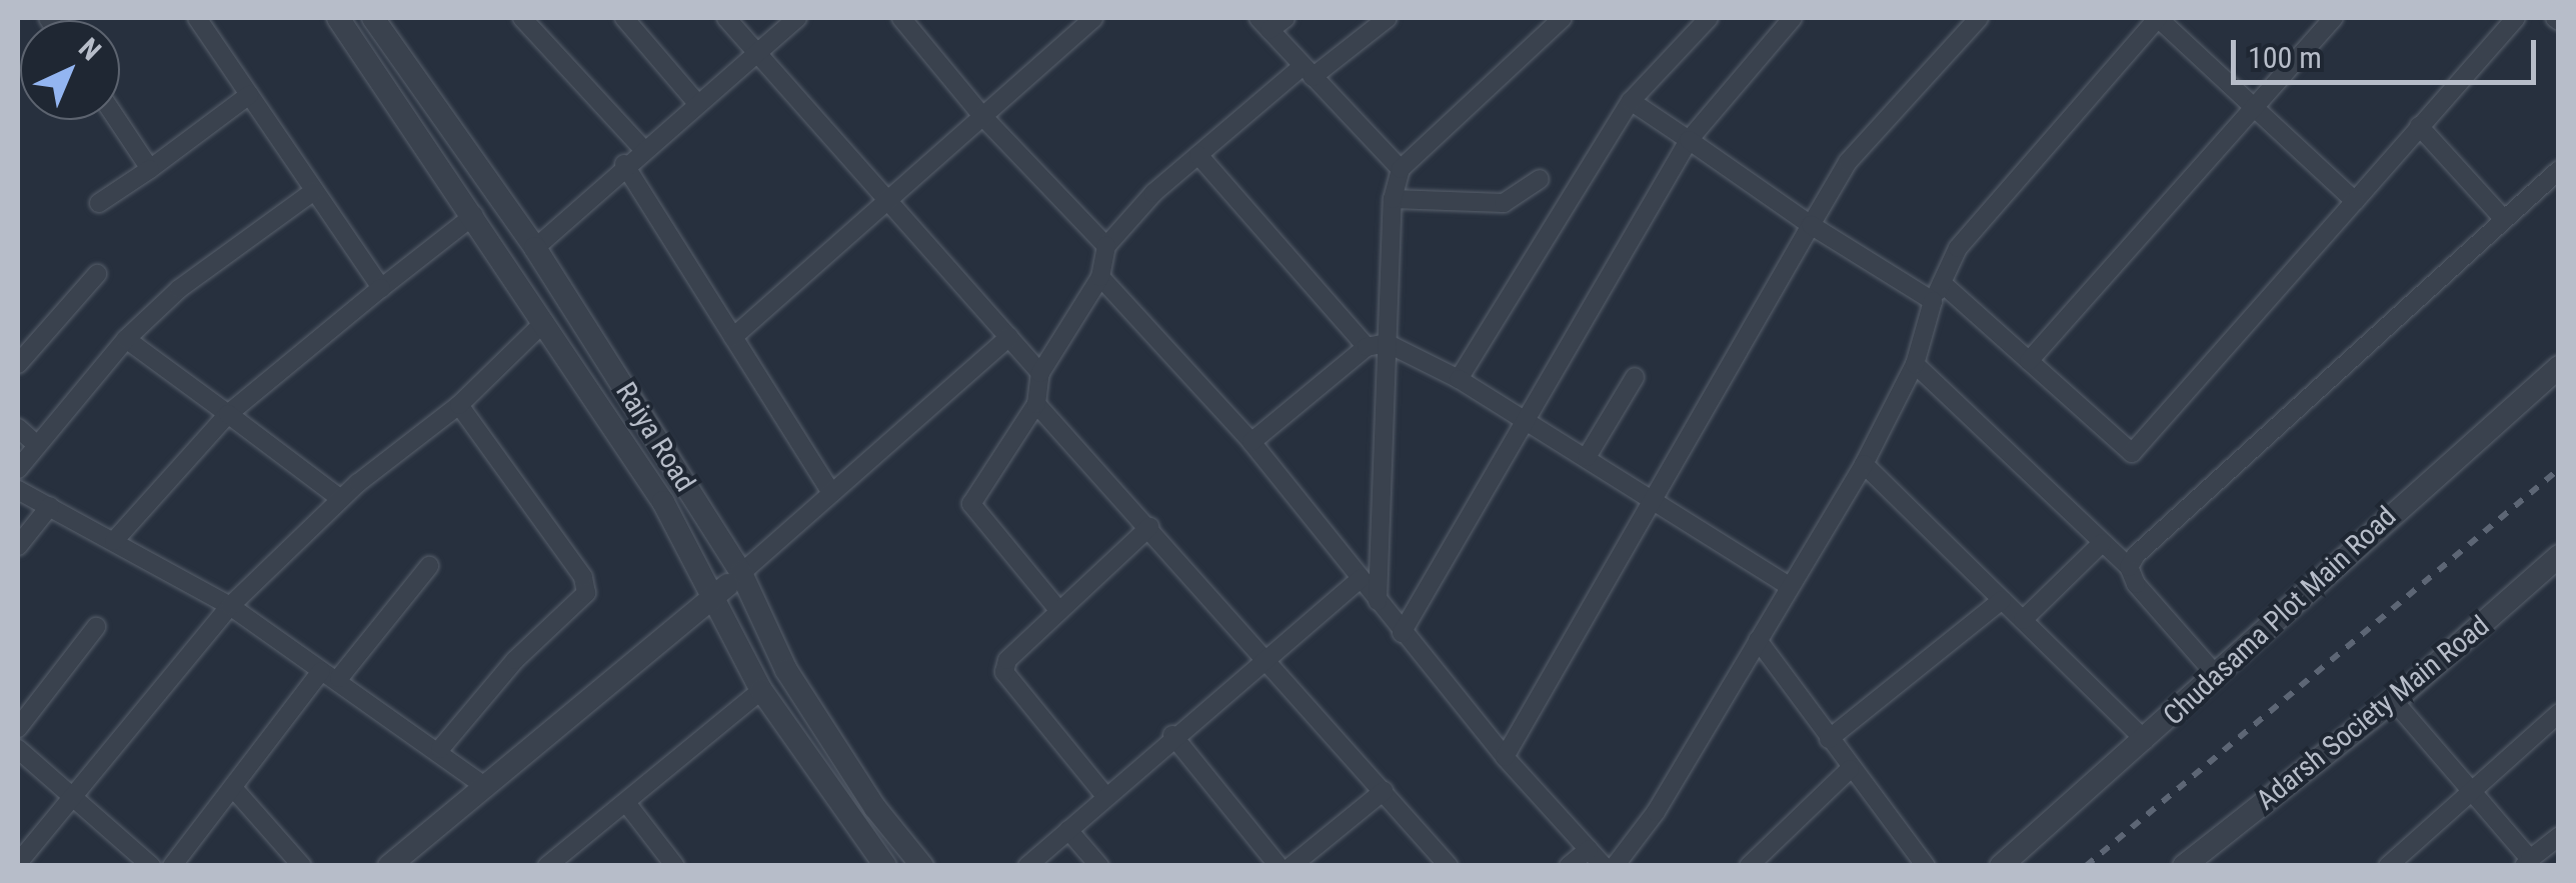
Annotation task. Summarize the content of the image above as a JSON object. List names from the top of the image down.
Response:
{
  "streets": {
    "street": ["Raiya Road", "Chudasama Plot Main Road", "Adarsh Society Main Road"]
  },
  "scale_bar": "100 m",
  "north": "top right"
}
